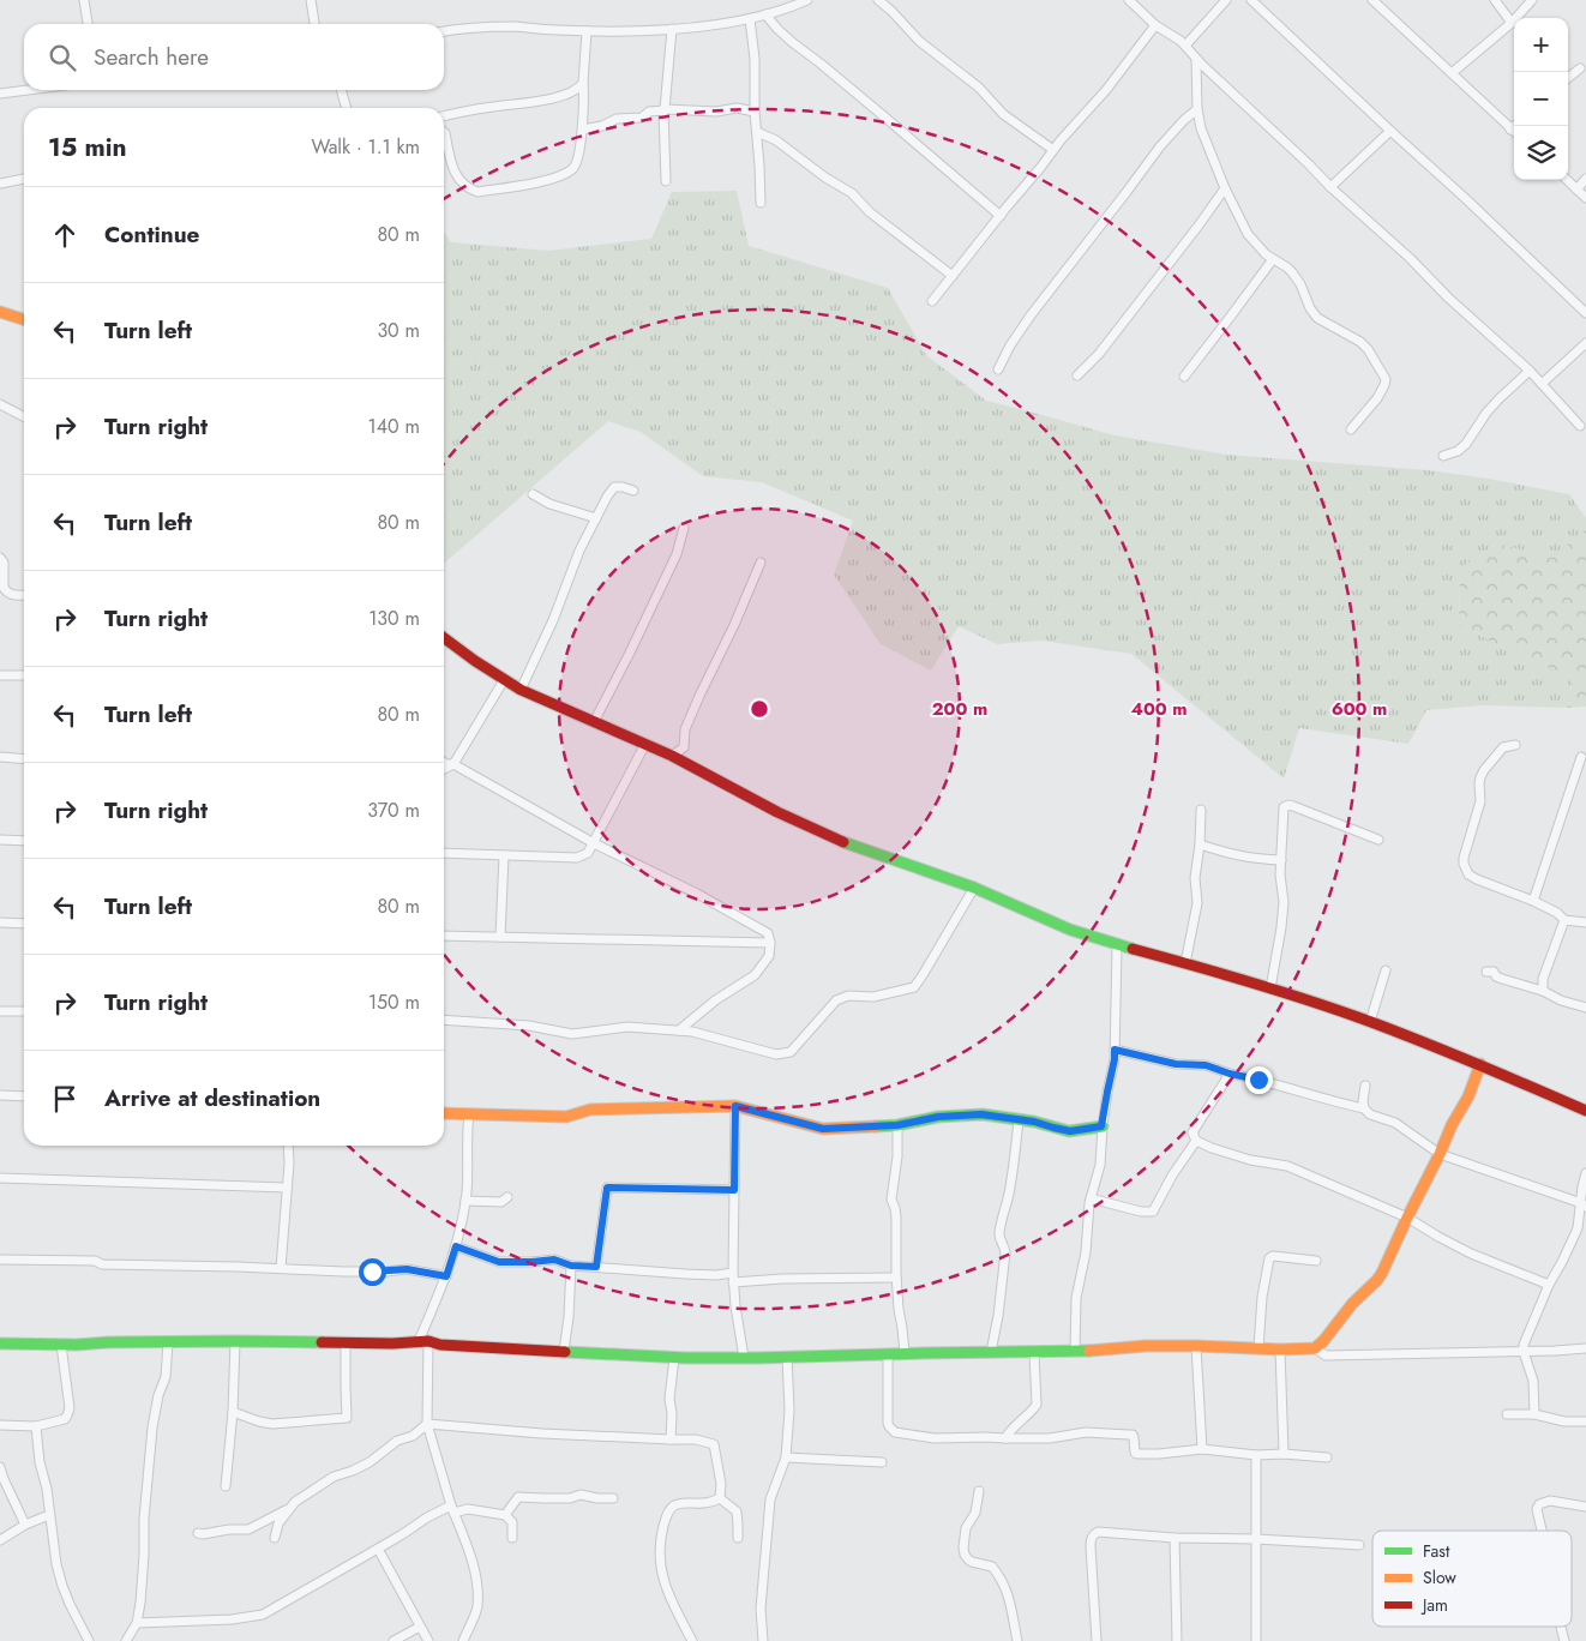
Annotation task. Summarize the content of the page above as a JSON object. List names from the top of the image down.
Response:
{
  "legend": ["Fast", "Slow", "Jam"],
  "page": {
    "map_buttons": ["+", "−"],
    "search": "Search here",
    "heading": ["15 min", "Walk · 1.1 km"],
    "list": [
      ["Continue", "80 m"],
      ["Turn left", "30 m"],
      ["Turn right", "140 m"],
      ["Turn left", "80 m"],
      ["Turn right", "130 m"],
      ["Turn left", "80 m"],
      ["Turn right", "370 m"],
      ["Turn left", "80 m"],
      ["Turn right", "150 m"],
      "Arrive at destination"
    ]
  },
  "rings": ["200 m", "400 m", "600 m"]
}
